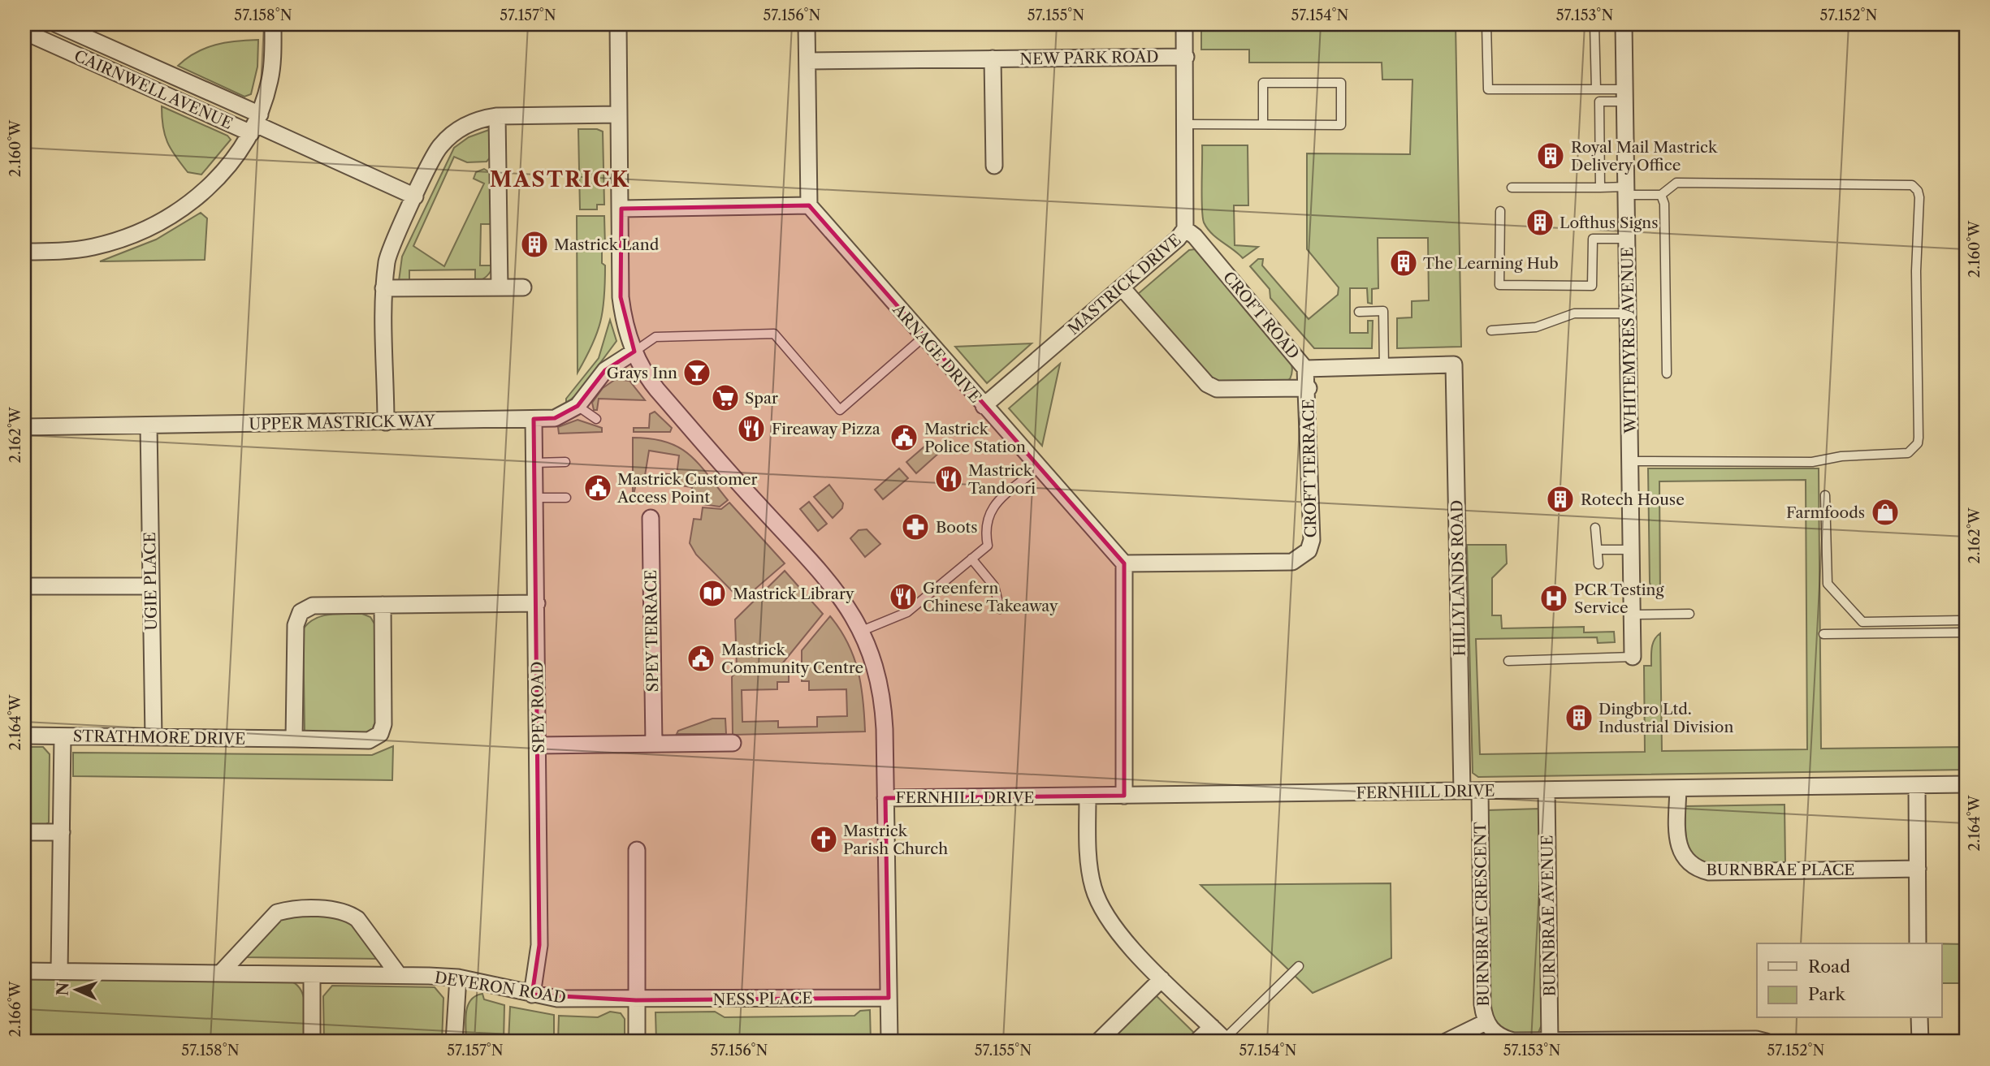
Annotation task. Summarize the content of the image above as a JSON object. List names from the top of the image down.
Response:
{
  "streets": {
    "street": [
      "NEW PARK ROAD",
      "CAIRNWELL AVENUE",
      "MASTRICK DRIVE",
      "CROFT ROAD",
      "WHITEMYRES AVENUE",
      "ARNAGE DRIVE",
      "UPPER MASTRICK WAY",
      "CROFT TERRACE",
      "HILLYLANDS ROAD",
      "UGIE PLACE",
      "SPEY TERRACE",
      "SPEY ROAD",
      "STRATHMORE DRIVE",
      "FERNHILL DRIVE",
      "BURNBRAE PLACE",
      "BURNBRAE CRESCENT",
      "BURNBRAE AVENUE",
      "DEVERON ROAD",
      "NESS PLACE"
    ]
  },
  "crossings": [
    ["NEW PARK ROAD", "MASTRICK DRIVE"],
    ["MASTRICK DRIVE", "CROFT ROAD"],
    ["MASTRICK DRIVE", "ARNAGE DRIVE"],
    ["CROFT ROAD", "CROFT TERRACE"],
    ["CROFT ROAD", "HILLYLANDS ROAD"],
    ["ARNAGE DRIVE", "CROFT TERRACE"],
    ["UPPER MASTRICK WAY", "UGIE PLACE"],
    ["UPPER MASTRICK WAY", "SPEY ROAD"],
    ["HILLYLANDS ROAD", "FERNHILL DRIVE"],
    ["UGIE PLACE", "STRATHMORE DRIVE"],
    ["SPEY ROAD", "DEVERON ROAD"],
    ["FERNHILL DRIVE", "BURNBRAE PLACE"],
    ["FERNHILL DRIVE", "BURNBRAE CRESCENT"],
    ["FERNHILL DRIVE", "BURNBRAE AVENUE"],
    ["BURNBRAE CRESCENT", "BURNBRAE AVENUE"],
    ["DEVERON ROAD", "NESS PLACE"]
  ],
  "districts": ["MASTRICK"],
  "places": {
    "building": [
      "Royal Mail Mastrick Delivery Office",
      "Lofthus Signs",
      "Mastrick Land",
      "The Learning Hub",
      "Rotech House",
      "Dingbro Ltd. Industrial Division"
    ],
    "bar": ["Grays Inn"],
    "supermarket": ["Spar"],
    "restaurant": ["Fireaway Pizza", "Mastrick Tandoori", "Greenfern Chinese Takeaway"],
    "public building": ["Mastrick Police Station", "Mastrick Customer Access Point", "Mastrick Community Centre"],
    "shop": ["Farmfoods"],
    "pharmacy": ["Boots"],
    "library": ["Mastrick Library"],
    "hospital": ["PCR Testing Service"],
    "church": ["Mastrick Parish Church"]
  },
  "legend": ["Road", "Park"],
  "north": "left",
  "coordinates": [
    "57.158°N",
    "57.157°N",
    "57.156°N",
    "57.155°N",
    "57.154°N",
    "57.153°N",
    "57.152°N",
    "2.160°W",
    "2.162°W",
    "2.164°W",
    "2.166°W"
  ]
}
